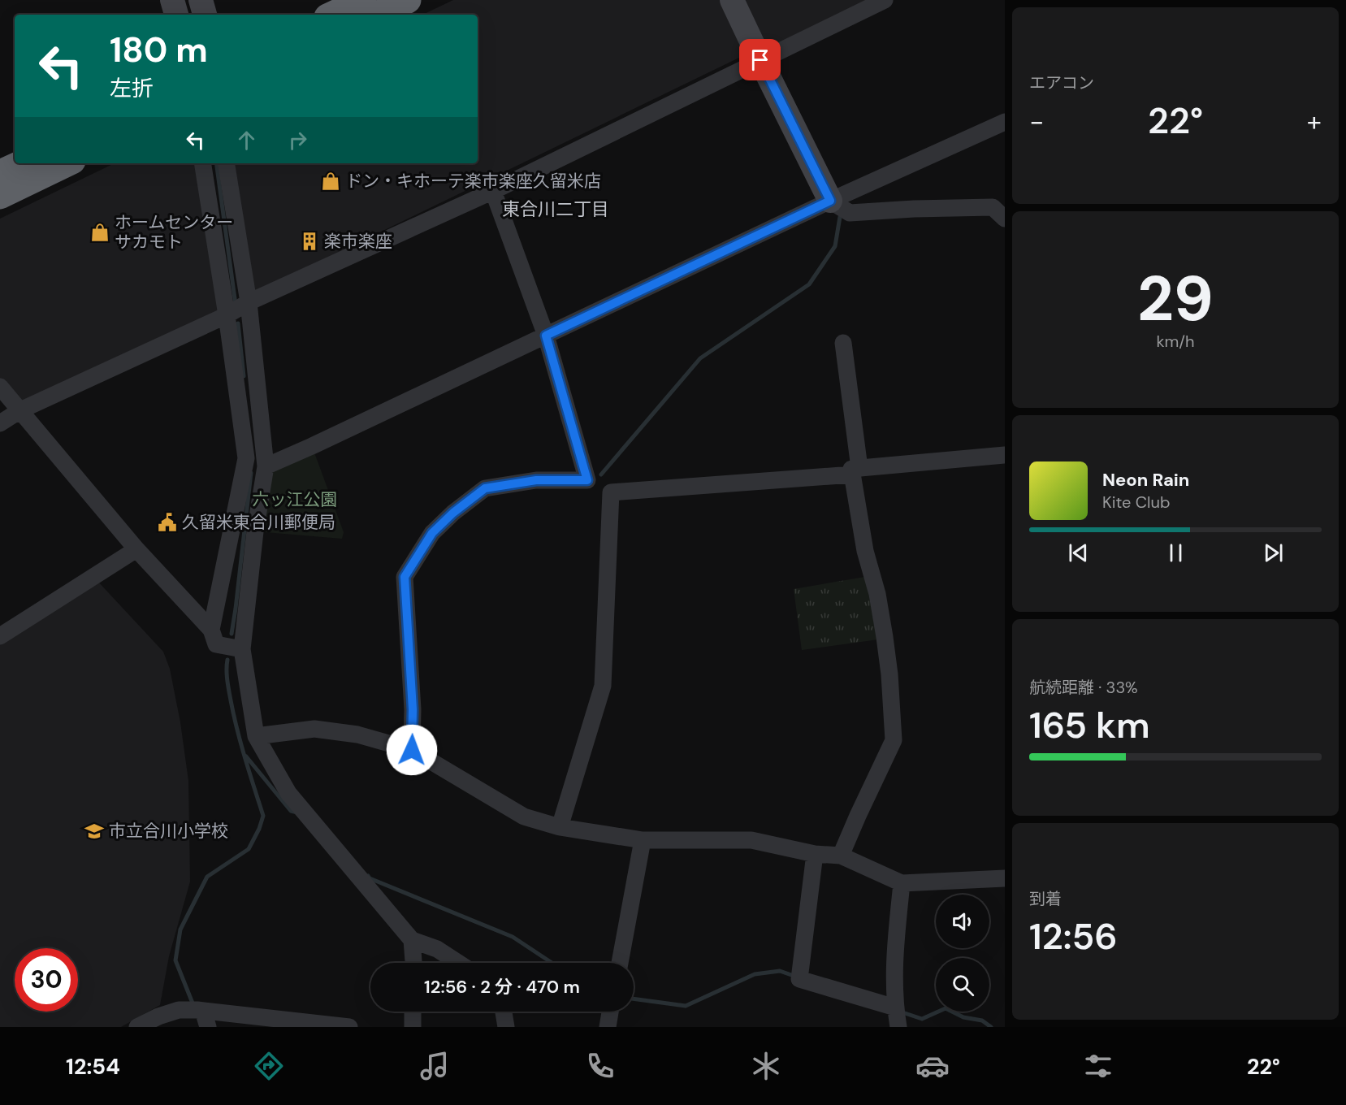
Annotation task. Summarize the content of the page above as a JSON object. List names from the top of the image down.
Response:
{
  "districts": ["東合川二丁目"],
  "parks": ["六ッ江公園"],
  "places": {
    "shop": ["ドン・キホーテ楽市楽座久留米店", "ホームセンター サカモト"],
    "building": ["楽市楽座"],
    "public building": ["久留米東合川郵便局"],
    "school or university": ["市立合川小学校"]
  },
  "page": {
    "tile": [
      "エアコン",
      ["29", "km/h"],
      ["航続距離 · 33%", "165 km"],
      ["到着", "12:56"]
    ],
    "turn": ["180 m", "左折"],
    "heat": ["−", "22°", "+"],
    "song": ["Neon Rain", "Kite Club"],
    "limit": "30",
    "trip": "12:56 · 2 分 · 470 m",
    "tabs": ["12:54", "22°"]
  }
}
